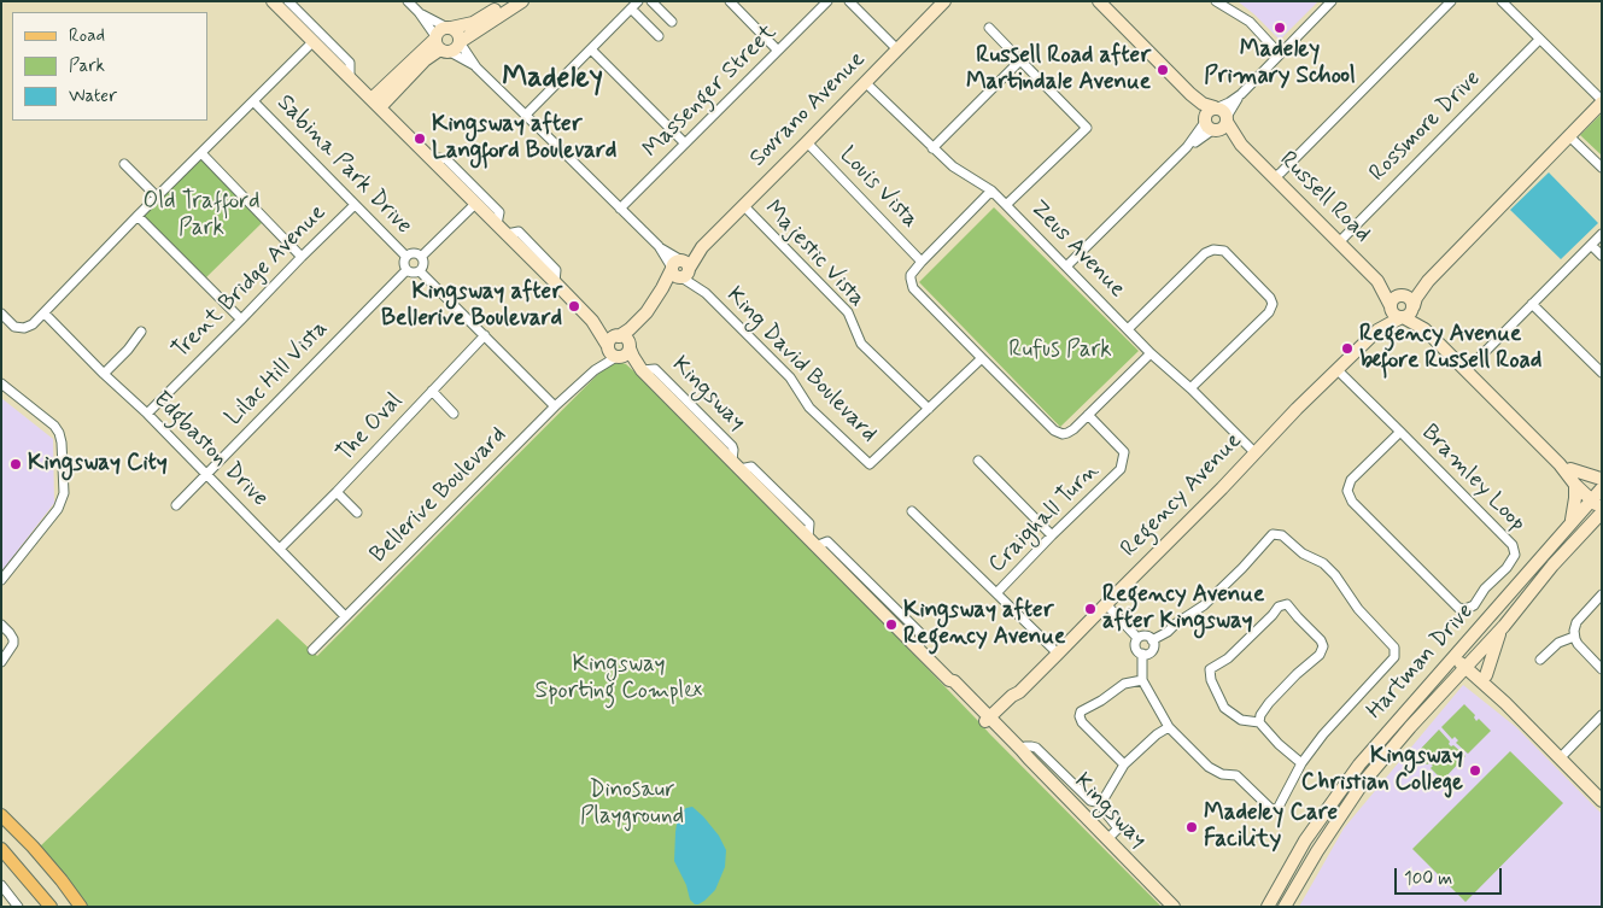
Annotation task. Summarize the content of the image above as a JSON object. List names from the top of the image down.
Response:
{
  "streets": {
    "street": [
      "Massenger Street",
      "Sovrano Avenue",
      "Rossmore Drive",
      "Sabina Park Drive",
      "Louis Vista",
      "Russell Road",
      "Zeus Avenue",
      "Majestic Vista",
      "Trent Bridge Avenue",
      "King David Boulevard",
      "Lilac Hill Vista",
      "Kingsway",
      "The Oval",
      "Edgbaston Drive",
      "Bramley Loop",
      "Bellerive Boulevard",
      "Regency Avenue",
      "Craighall Turn",
      "Hartman Drive"
    ]
  },
  "crossings": [
    ["Massenger Street", "King David Boulevard"],
    ["Sovrano Avenue", "Louis Vista"],
    ["Sovrano Avenue", "Zeus Avenue"],
    ["Sovrano Avenue", "Majestic Vista"],
    ["Sovrano Avenue", "King David Boulevard"],
    ["Sovrano Avenue", "Kingsway"],
    ["Sovrano Avenue", "Bellerive Boulevard"],
    ["Rossmore Drive", "Russell Road"],
    ["Sabina Park Drive", "Trent Bridge Avenue"],
    ["Sabina Park Drive", "Lilac Hill Vista"],
    ["Russell Road", "Regency Avenue"],
    ["Zeus Avenue", "Regency Avenue"],
    ["Majestic Vista", "King David Boulevard"],
    ["Trent Bridge Avenue", "Edgbaston Drive"],
    ["Lilac Hill Vista", "Edgbaston Drive"],
    ["Kingsway", "Bellerive Boulevard"],
    ["Kingsway", "Regency Avenue"],
    ["The Oval", "Edgbaston Drive"],
    ["Edgbaston Drive", "Bellerive Boulevard"],
    ["Bramley Loop", "Regency Avenue"]
  ],
  "districts": ["Madeley"],
  "parks": [
    "Old Trafford Park",
    "Rufus Park",
    "Kingsway Sporting Complex",
    "Dinosaur Playground"
  ],
  "places": [
    "Madeley Primary School",
    "Russell Road after Martindale Avenue",
    "Kingsway after Langford Boulevard",
    "Kingsway after Bellerive Boulevard",
    "Regency Avenue before Russell Road",
    "Kingsway City",
    "Regency Avenue after Kingsway",
    "Kingsway after Regency Avenue",
    "Kingsway Christian College",
    "Madeley Care Facility"
  ],
  "legend": ["Road", "Park", "Water"],
  "scale_bar": "100 m"
}
